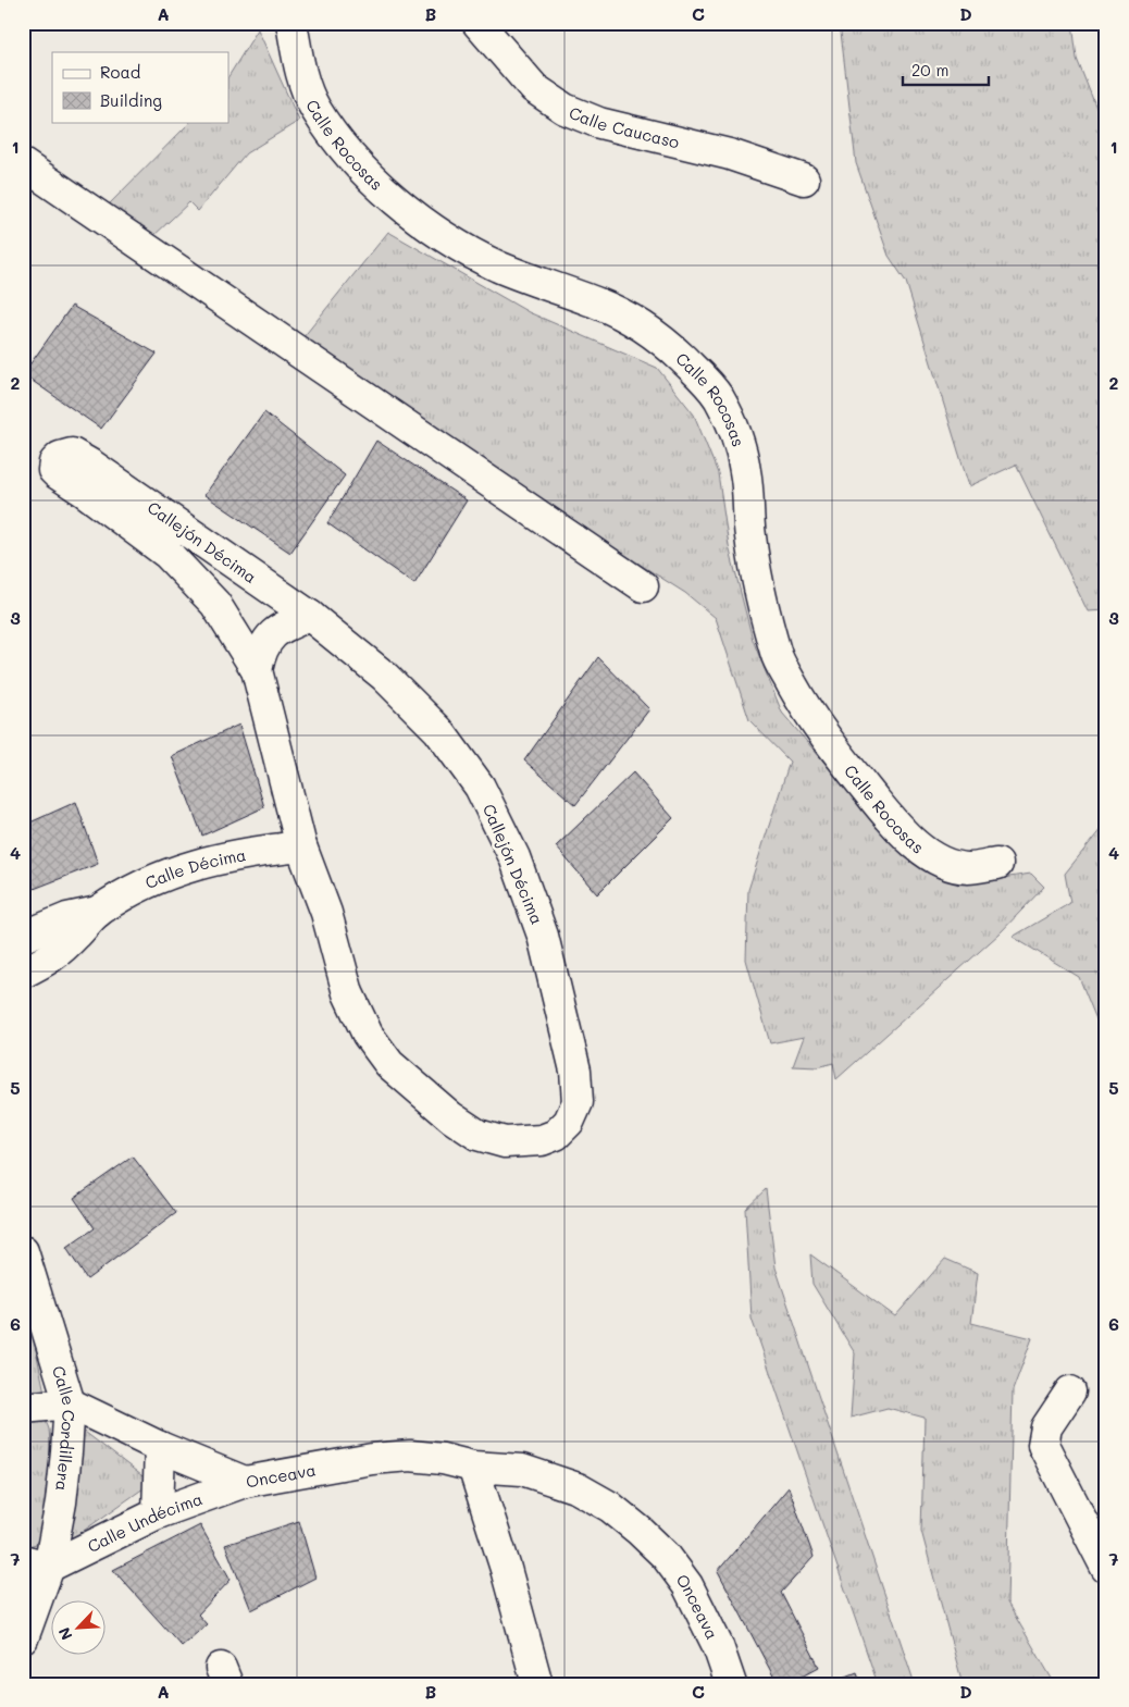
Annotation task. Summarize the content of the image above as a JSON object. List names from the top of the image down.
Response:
{
  "streets": {
    "street": [
      "Calle Caucaso",
      "Calle Rocosas",
      "Callejón Décima",
      "Calle Décima",
      "Calle Cordillera",
      "Onceava",
      "Calle Undécima"
    ]
  },
  "crossings": [
    ["Callejón Décima", "Calle Décima"],
    ["Calle Cordillera", "Onceava"],
    ["Calle Cordillera", "Calle Undécima"],
    ["Onceava", "Calle Undécima"]
  ],
  "legend": ["Road", "Building"],
  "scale_bar": "20 m",
  "north": "bottom left",
  "grid": {
    "columns": [
      "A",
      "B",
      "C",
      "D"
    ],
    "rows": [
      "1",
      "2",
      "3",
      "4",
      "5",
      "6",
      "7"
    ]
  }
}
